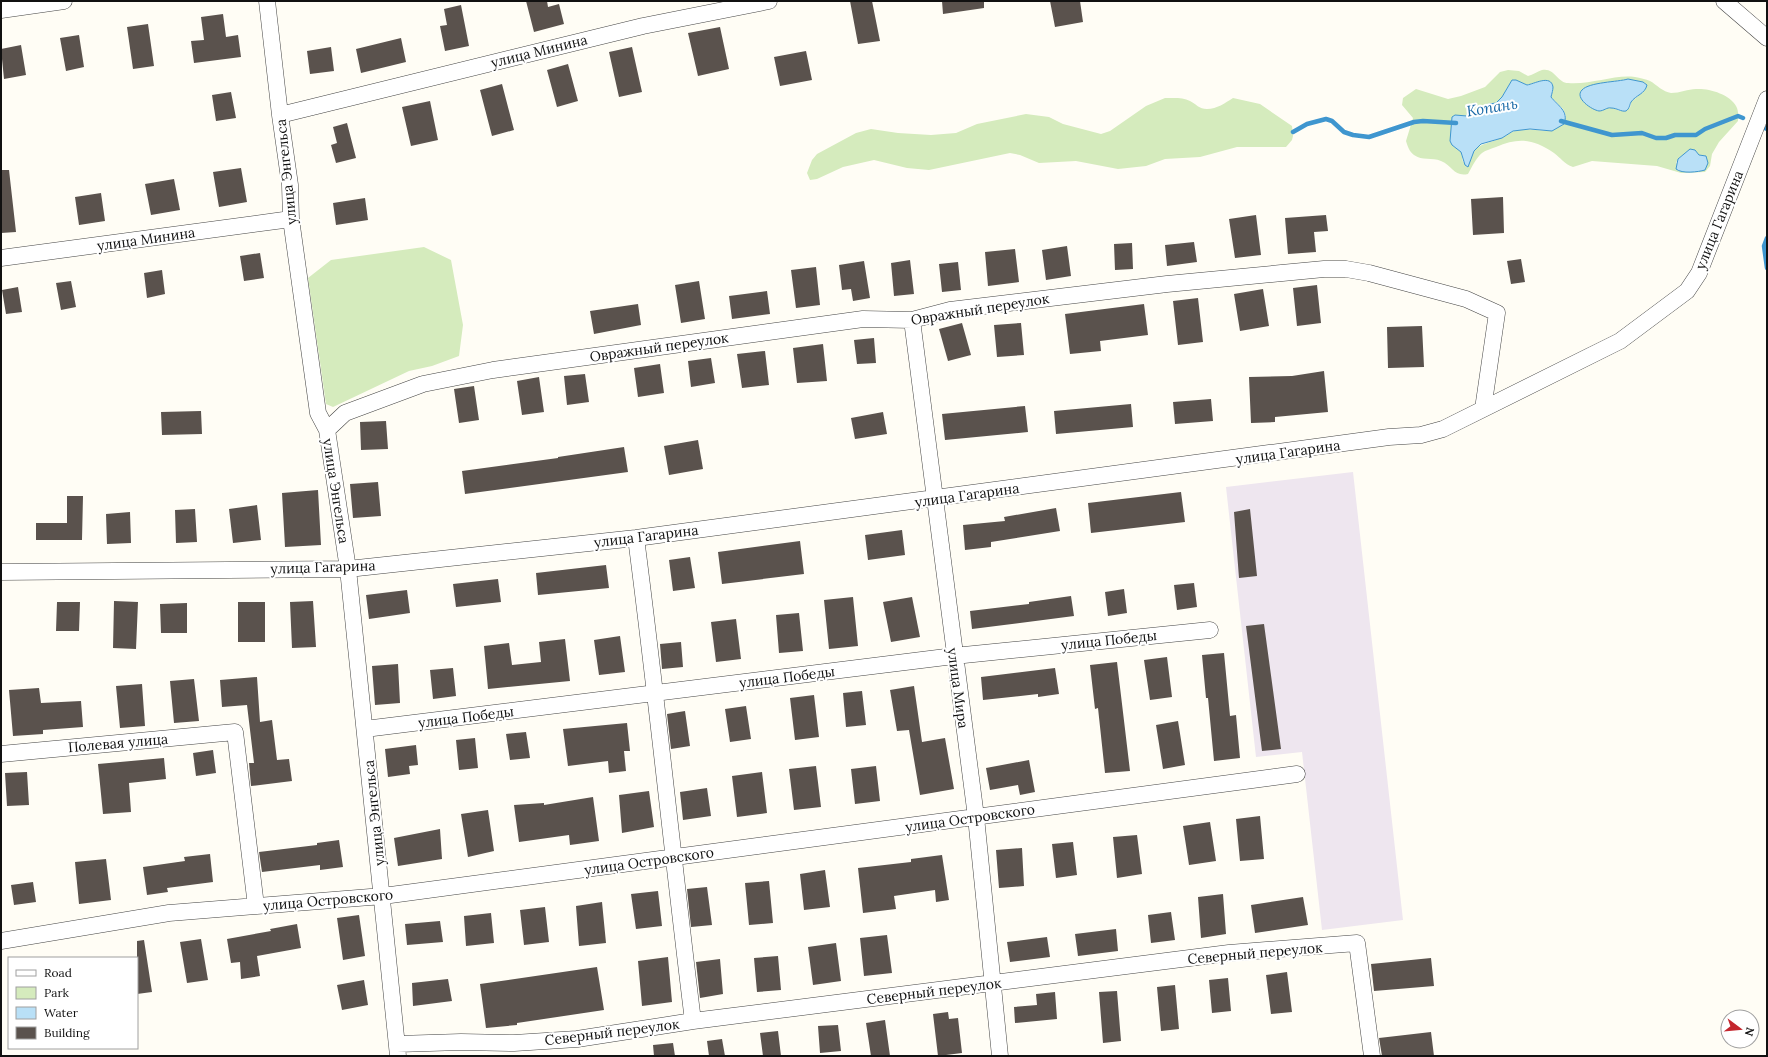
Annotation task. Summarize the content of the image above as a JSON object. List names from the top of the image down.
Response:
{
  "streets": {
    "street": [
      "улица Минина",
      "улица Энгельса",
      "улица Гагарина",
      "Овражный переулок",
      "улица Победы",
      "улица Мира",
      "Полевая улица",
      "улица Островского",
      "Северный переулок"
    ]
  },
  "crossings": [
    ["улица Минина", "улица Энгельса"],
    ["улица Энгельса", "улица Гагарина"],
    ["улица Энгельса", "Овражный переулок"],
    ["улица Энгельса", "улица Победы"],
    ["улица Энгельса", "улица Островского"],
    ["улица Энгельса", "Северный переулок"],
    ["улица Гагарина", "Овражный переулок"],
    ["улица Гагарина", "улица Мира"],
    ["Овражный переулок", "улица Мира"],
    ["улица Победы", "улица Мира"],
    ["улица Мира", "улица Островского"],
    ["улица Мира", "Северный переулок"],
    ["Полевая улица", "улица Островского"]
  ],
  "water": ["Копань"],
  "legend": [
    "Road",
    "Park",
    "Water",
    "Building"
  ],
  "north": "right"
}
